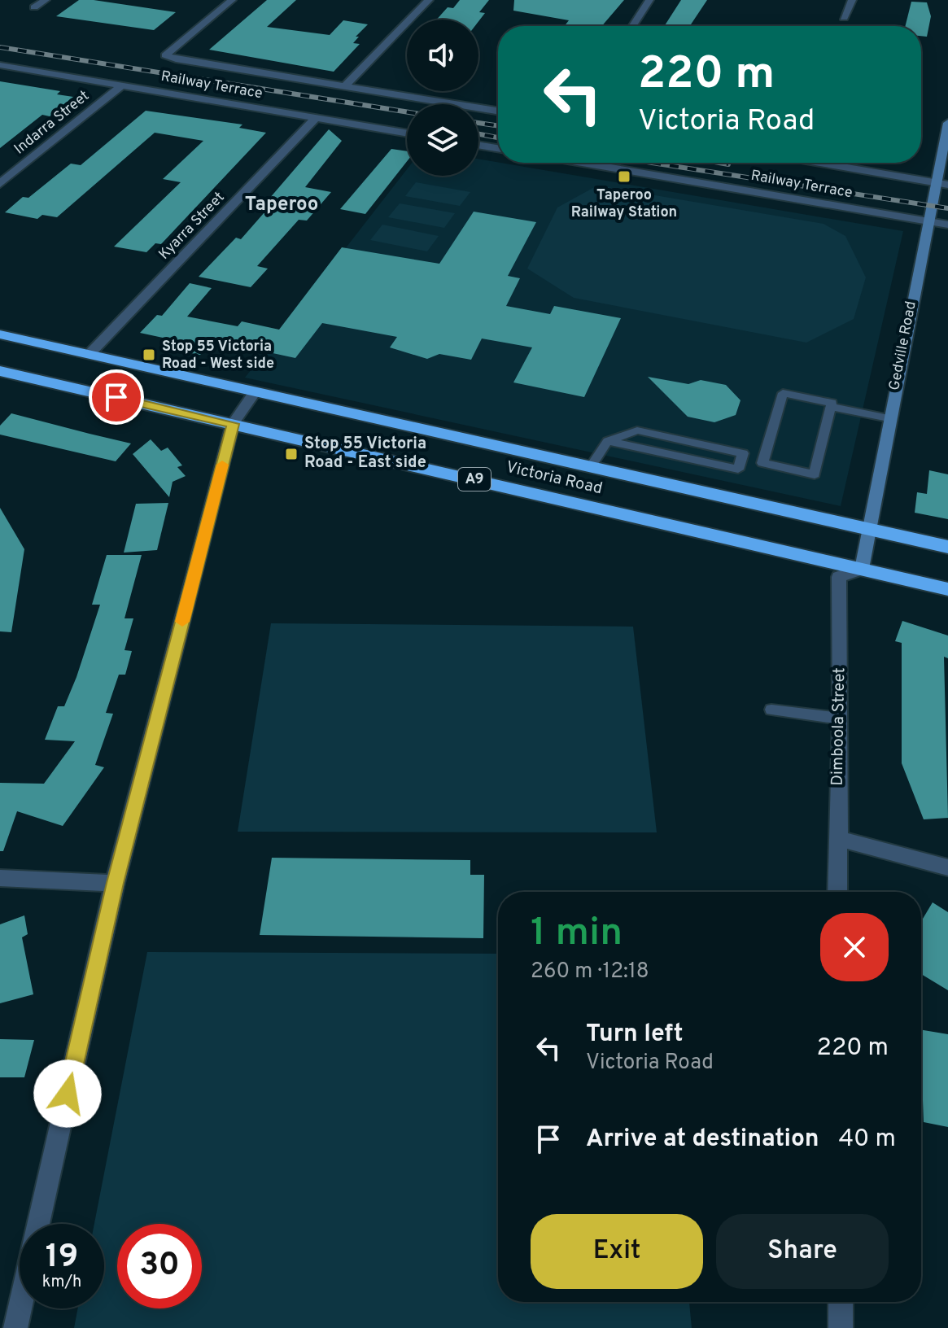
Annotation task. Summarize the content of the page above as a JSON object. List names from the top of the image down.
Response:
{
  "streets": {
    "highway": ["Victoria Road", "A9"],
    "street": [
      "Railway Terrace",
      "Indarra Street",
      "Kyarra Street",
      "Gedville Road",
      "Dimboola Street"
    ]
  },
  "crossings": [
    ["Railway Terrace", "Indarra Street"],
    ["Railway Terrace", "Kyarra Street"],
    ["Railway Terrace", "Gedville Road"],
    ["Kyarra Street", "Victoria Road"],
    ["Gedville Road", "Victoria Road"],
    ["Gedville Road", "Dimboola Street"],
    ["Victoria Road", "Dimboola Street"]
  ],
  "districts": ["Taperoo"],
  "places": {
    "transit": ["Taperoo Railway Station", "Stop 55 Victoria Road - West side", "Stop 55 Victoria Road - East side"]
  },
  "page": {
    "turn": ["220 m", "Victoria Road"],
    "heading": ["1 min", "260 m · 12:18"],
    "list": [
      {
        "name": "Turn left",
        "note": "Victoria Road",
        "value": "220 m"
      },
      {
        "name": "Arrive at destination",
        "value": "40 m"
      }
    ],
    "buttons": ["Exit", "Share"],
    "speed": "19 km/h",
    "limit": "30"
  }
}
